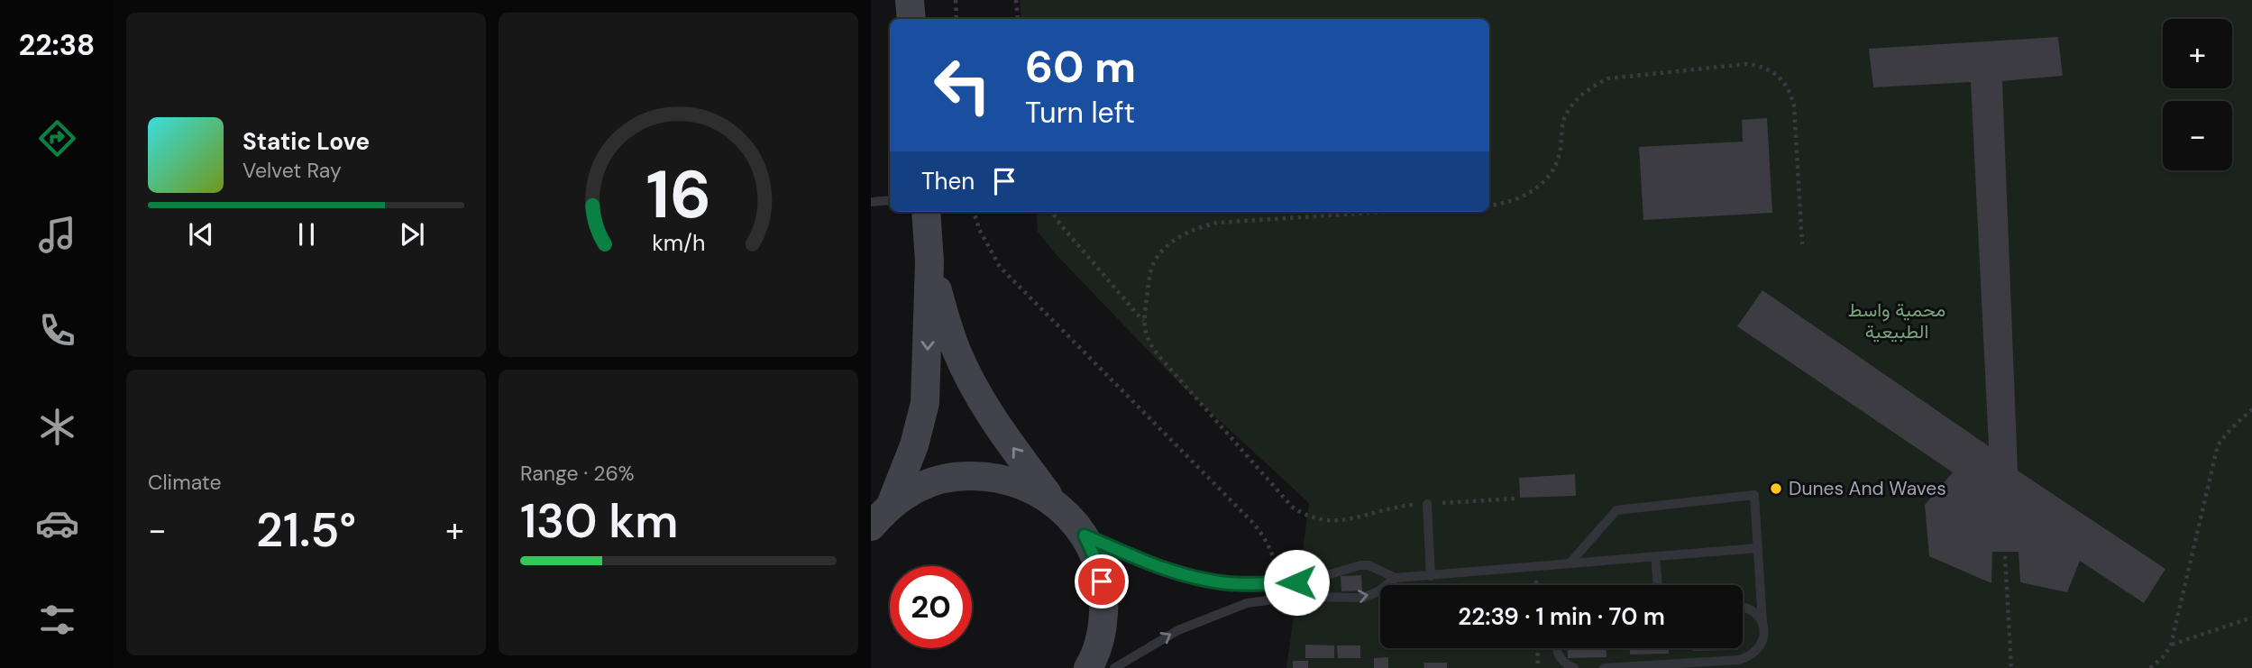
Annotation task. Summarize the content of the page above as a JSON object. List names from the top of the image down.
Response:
{
  "parks": ["محمية واسط الطبيعية"],
  "places": ["Dunes And Waves"],
  "page": {
    "tabs": "22:38",
    "map_buttons": ["+", "−"],
    "turn": ["60 m", "Turn left"],
    "song": ["Static Love", "Velvet Ray"],
    "then": "Then",
    "tile": [
      "Climate",
      ["Range · 26%", "130 km"]
    ],
    "heat": ["−", "21.5°", "+"],
    "limit": "20",
    "trip": "22:39 · 1 min · 70 m",
    "gauge": ["16", "km/h"]
  }
}
